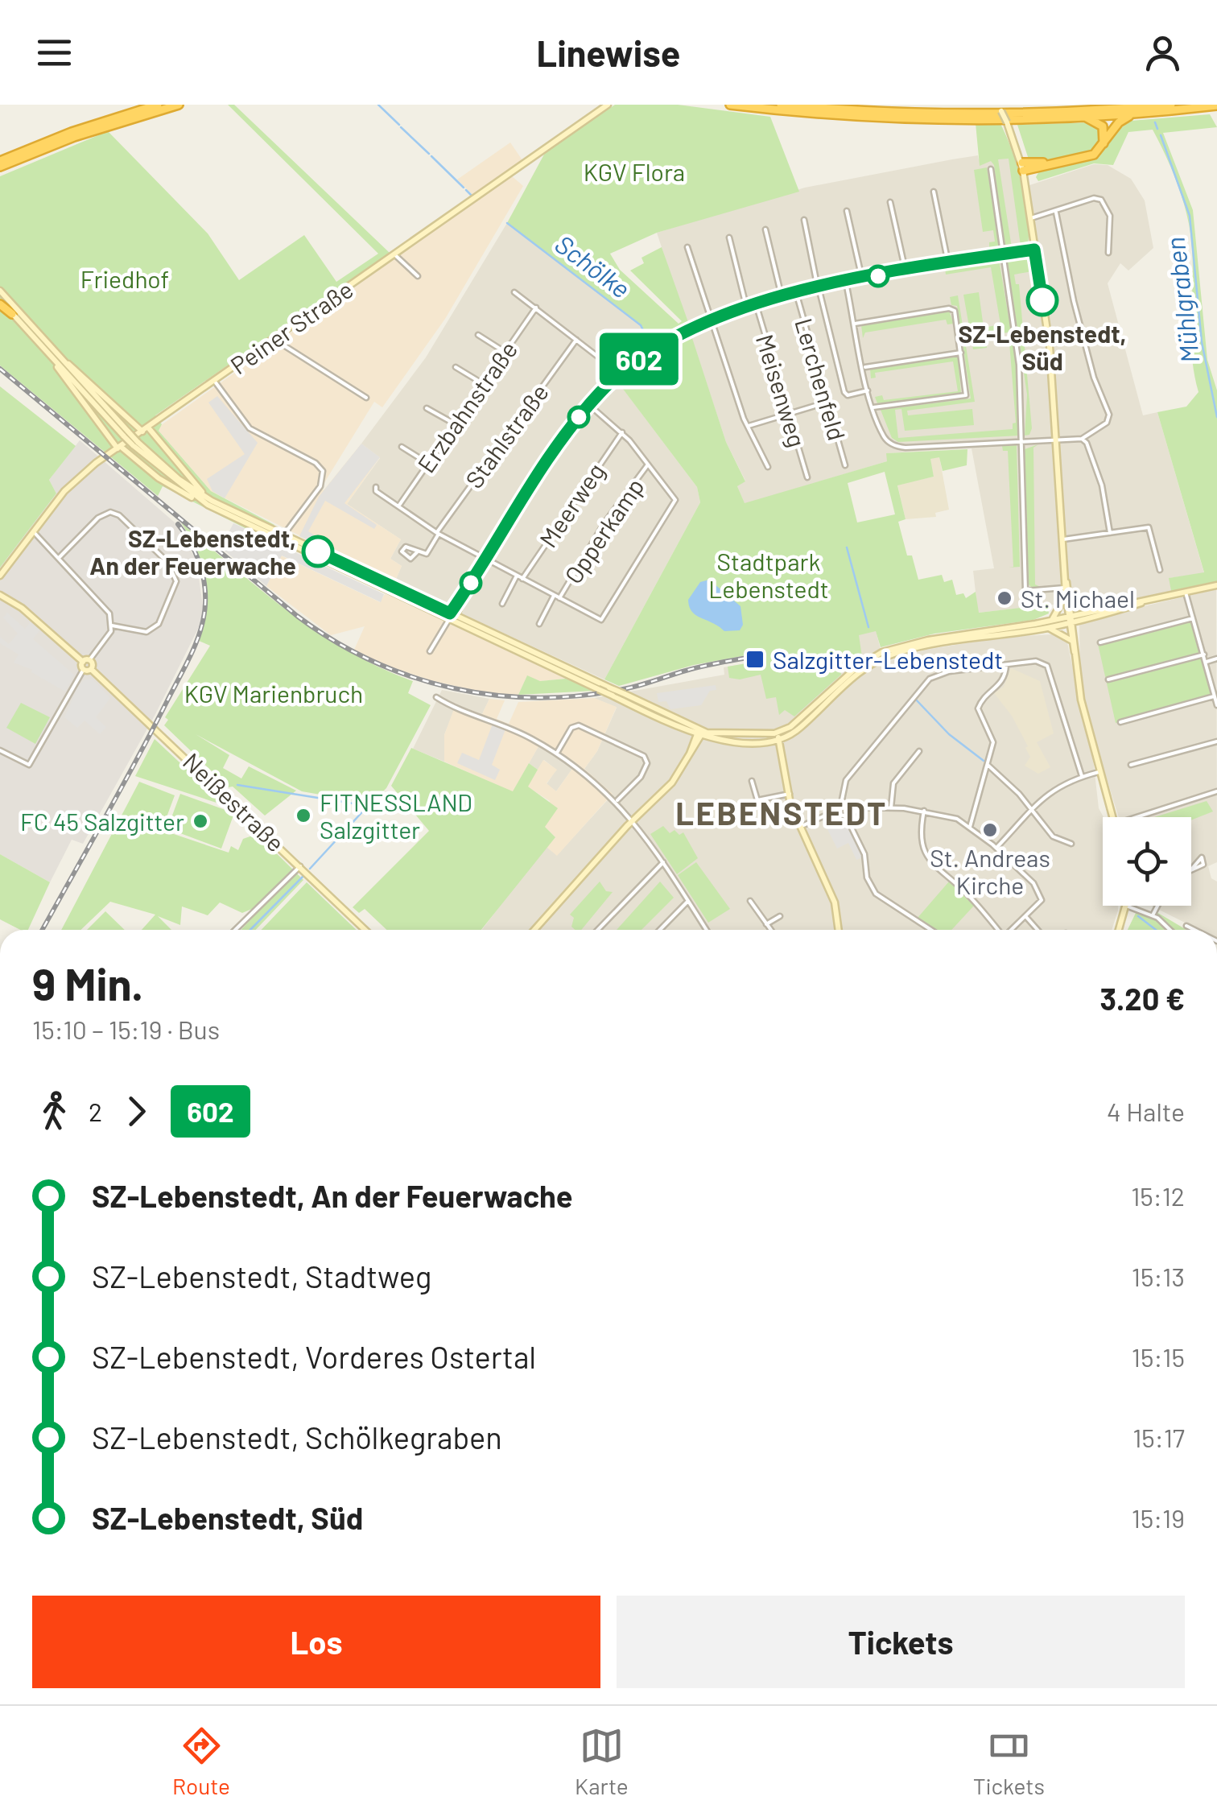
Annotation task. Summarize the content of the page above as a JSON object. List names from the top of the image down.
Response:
{
  "streets": {
    "street": [
      "Peiner Straße",
      "Lerchenfeld",
      "Meisenweg",
      "Erzbahnstraße",
      "Stahlstraße",
      "Meerweg",
      "Opperkamp",
      "Neißestraße"
    ]
  },
  "districts": ["LEBENSTEDT"],
  "water": ["Schölke", "Mühlgraben"],
  "parks": [
    "KGV Flora",
    "Friedhof",
    "Stadtpark Lebenstedt",
    "KGV Marienbruch"
  ],
  "places": {
    "other": [
      "SZ-Lebenstedt, Süd",
      "SZ-Lebenstedt, An der Feuerwache",
      "St. Michael",
      "FITNESSLAND Salzgitter",
      "FC 45 Salzgitter",
      "St. Andreas Kirche"
    ],
    "transit": ["Salzgitter-Lebenstedt"]
  },
  "lines": ["bus line 602"],
  "page": {
    "header": "Linewise",
    "on_map": "602",
    "heading": ["9 Min.", "15:10 – 15:19 · Bus", "3.20 €"],
    "legs": ["2", "602", "4 Halte"],
    "list": [
      {
        "name": "SZ-Lebenstedt, An der Feuerwache",
        "value": "15:12"
      },
      {
        "name": "SZ-Lebenstedt, Stadtweg",
        "value": "15:13"
      },
      {
        "name": "SZ-Lebenstedt, Vorderes Ostertal",
        "value": "15:15"
      },
      {
        "name": "SZ-Lebenstedt, Schölkegraben",
        "value": "15:17"
      },
      {
        "name": "SZ-Lebenstedt, Süd",
        "value": "15:19"
      }
    ],
    "buttons": ["Los", "Tickets"],
    "tabs": ["Route", "Karte", "Tickets"]
  }
}
